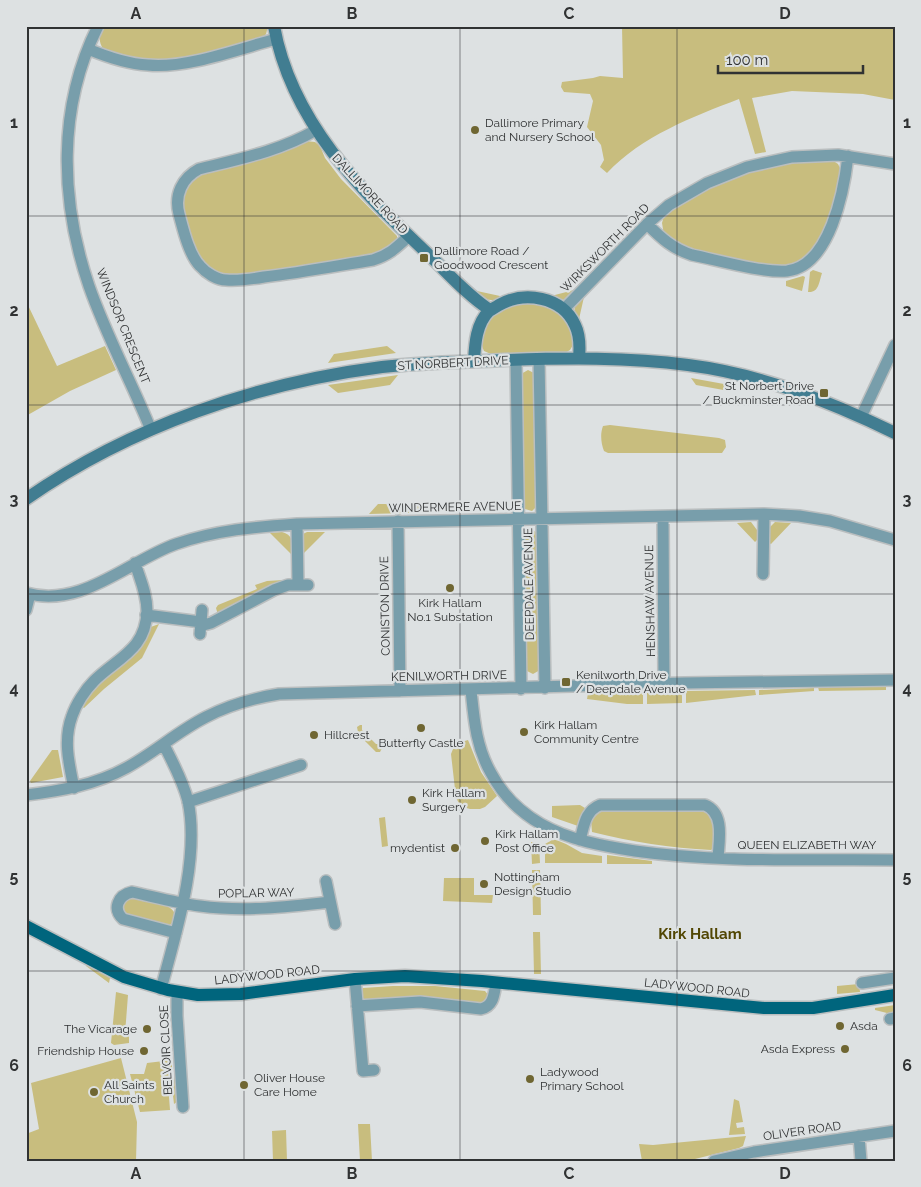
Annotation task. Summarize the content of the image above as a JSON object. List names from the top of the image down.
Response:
{
  "streets": {
    "main road": ["LADYWOOD ROAD"],
    "street": [
      "DALLIMORE ROAD",
      "WIRKSWORTH ROAD",
      "WINDSOR CRESCENT",
      "ST NORBERT DRIVE",
      "WINDERMERE AVENUE",
      "DEEPDALE AVENUE",
      "HENSHAW AVENUE",
      "CONISTON DRIVE",
      "KENILWORTH DRIVE",
      "QUEEN ELIZABETH WAY",
      "POPLAR WAY",
      "BELVOIR CLOSE",
      "OLIVER ROAD"
    ]
  },
  "crossings": [
    ["WINDSOR CRESCENT", "ST NORBERT DRIVE"],
    ["ST NORBERT DRIVE", "DEEPDALE AVENUE"],
    ["WINDERMERE AVENUE", "DEEPDALE AVENUE"],
    ["WINDERMERE AVENUE", "HENSHAW AVENUE"],
    ["WINDERMERE AVENUE", "CONISTON DRIVE"],
    ["DEEPDALE AVENUE", "KENILWORTH DRIVE"],
    ["HENSHAW AVENUE", "KENILWORTH DRIVE"],
    ["CONISTON DRIVE", "KENILWORTH DRIVE"],
    ["KENILWORTH DRIVE", "QUEEN ELIZABETH WAY"],
    ["LADYWOOD ROAD", "BELVOIR CLOSE"]
  ],
  "districts": ["Kirk Hallam"],
  "places": {
    "other": [
      "Dallimore Primary and Nursery School",
      "Kirk Hallam No.1 Substation",
      "Butterfly Castle",
      "Kirk Hallam Community Centre",
      "Hillcrest",
      "Kirk Hallam Surgery",
      "Kirk Hallam Post Office",
      "mydentist",
      "Nottingham Design Studio",
      "Asda",
      "The Vicarage",
      "Asda Express",
      "Friendship House",
      "Ladywood Primary School",
      "Oliver House Care Home",
      "All Saints Church"
    ],
    "transit": ["Dallimore Road / Goodwood Crescent", "St Norbert Drive / Buckminster Road", "Kenilworth Drive / Deepdale Avenue"]
  },
  "scale_bar": "100 m",
  "grid": {
    "columns": [
      "A",
      "B",
      "C",
      "D"
    ],
    "rows": [
      "1",
      "2",
      "3",
      "4",
      "5",
      "6"
    ]
  }
}
